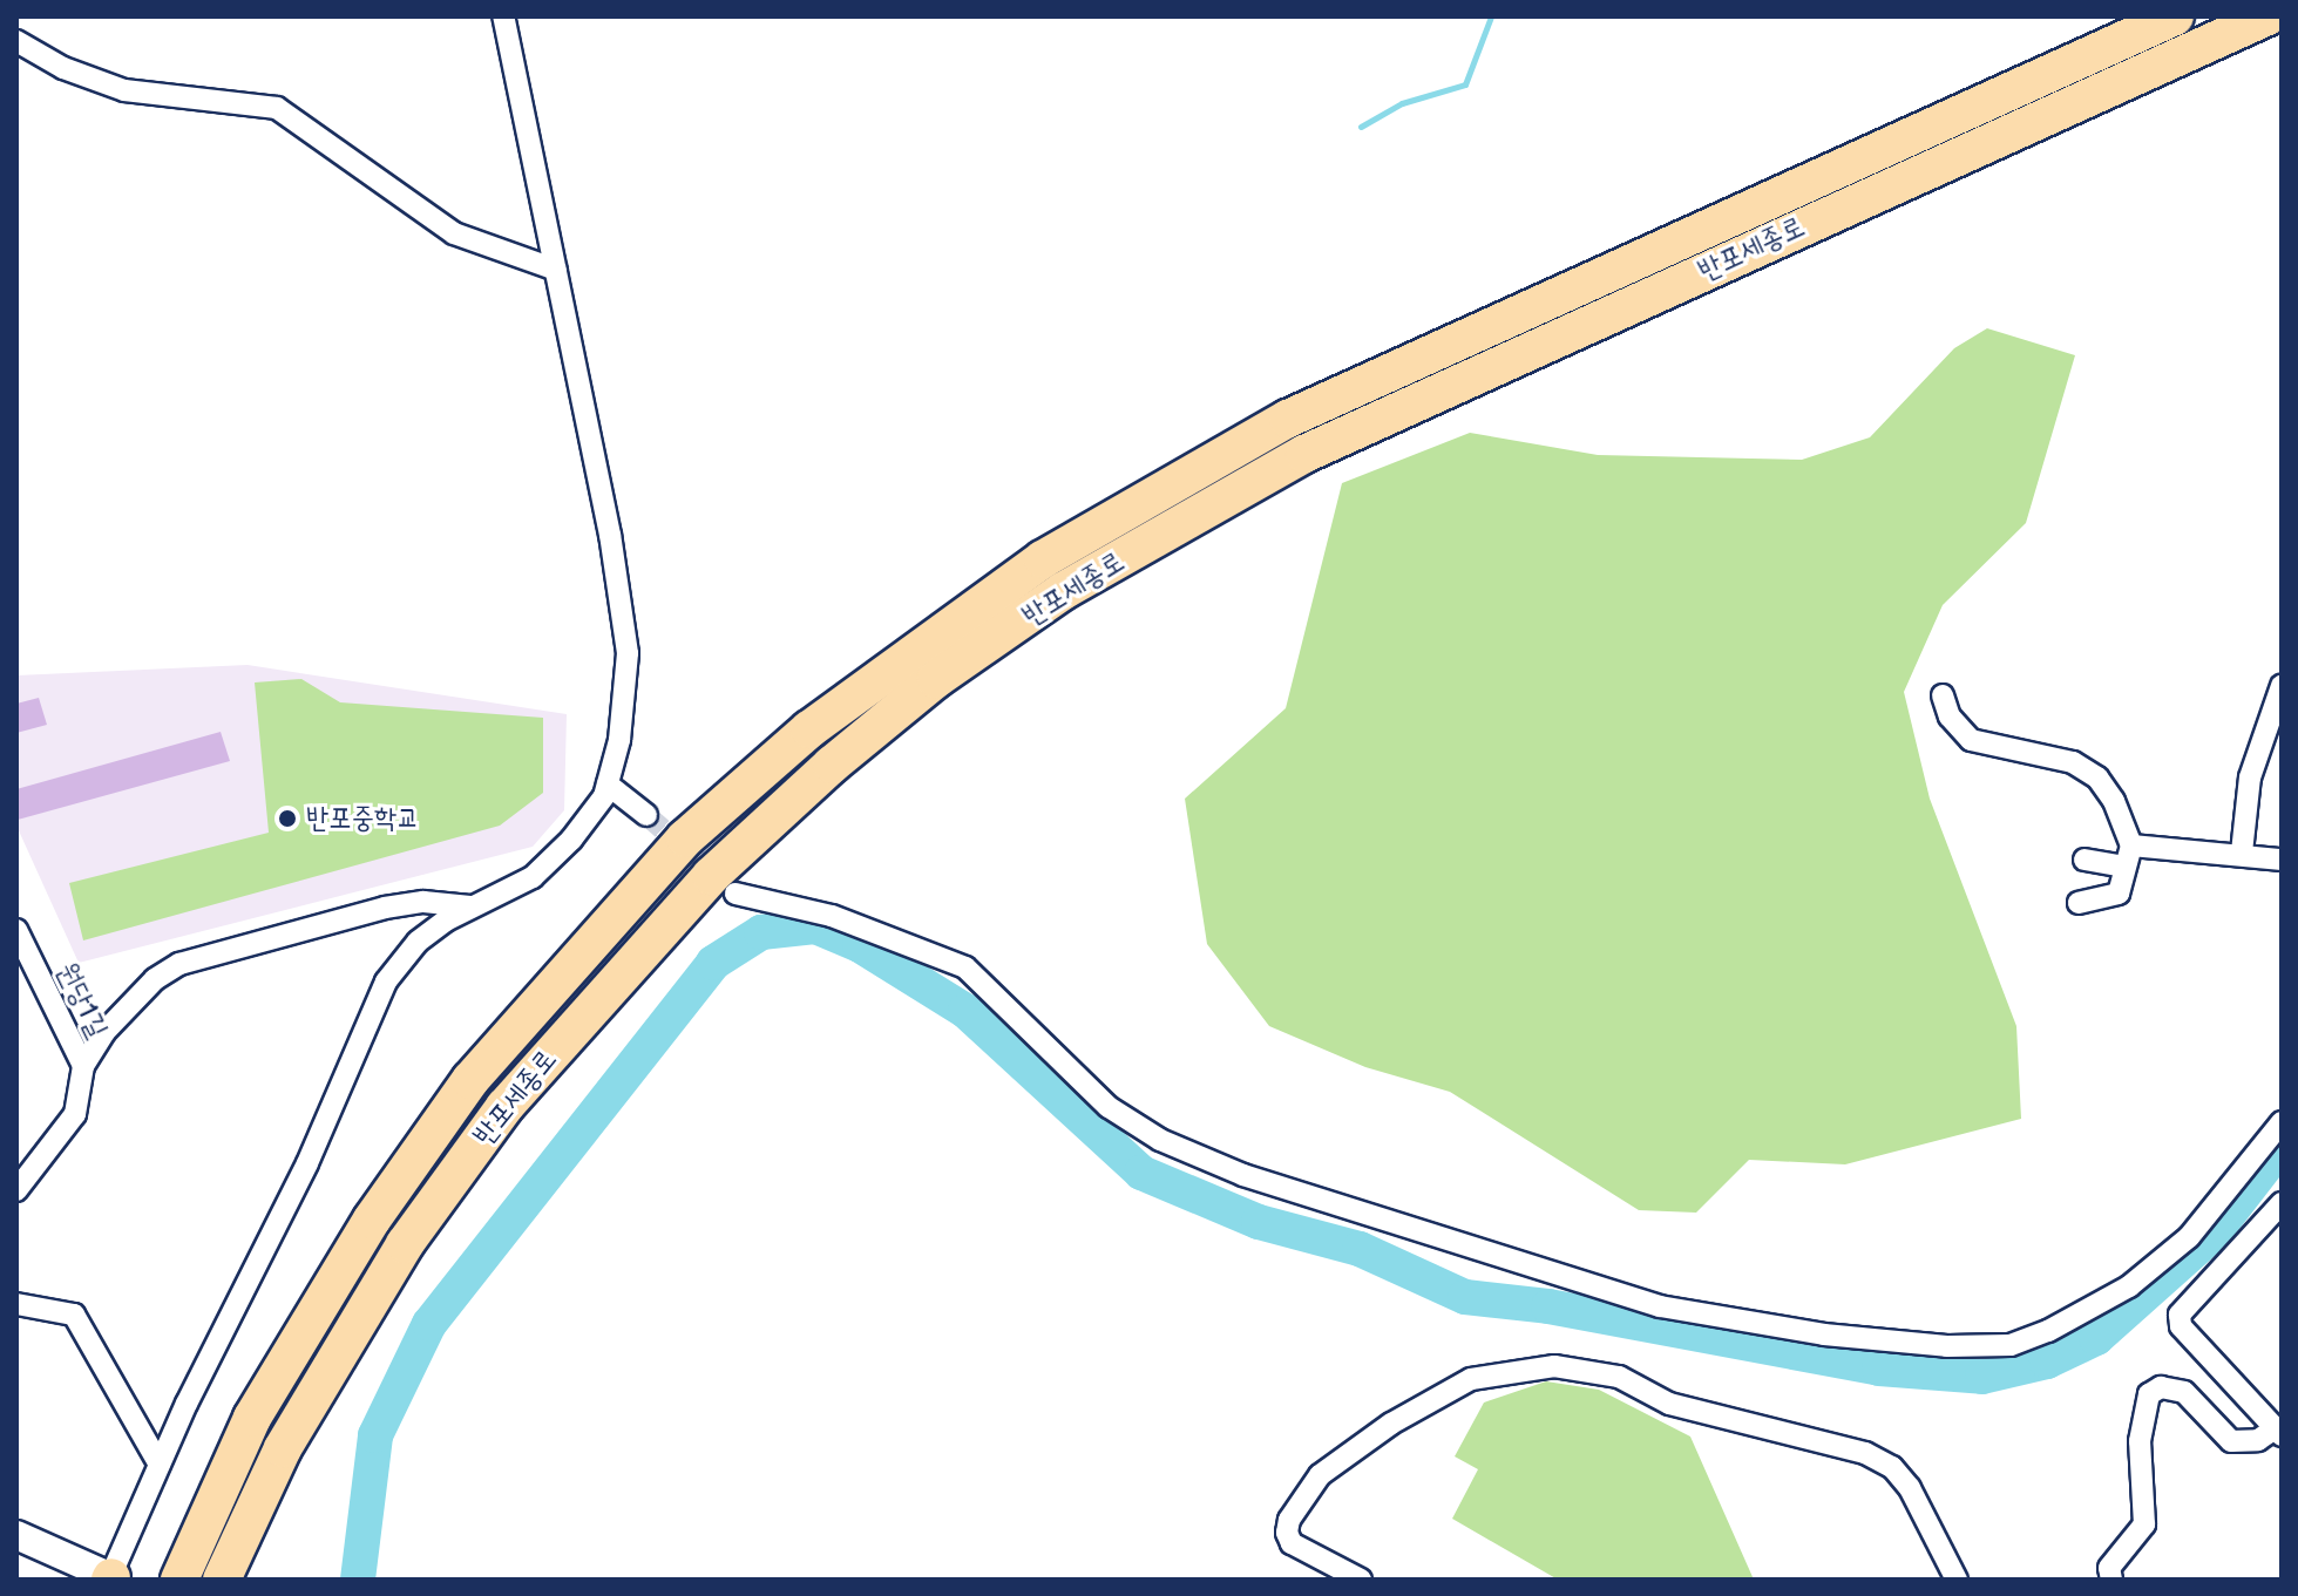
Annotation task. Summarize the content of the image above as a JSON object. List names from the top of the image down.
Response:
{
  "streets": {
    "highway": ["반포세종로"],
    "street": ["원당1길"]
  },
  "places": ["반포중학교"]
}
